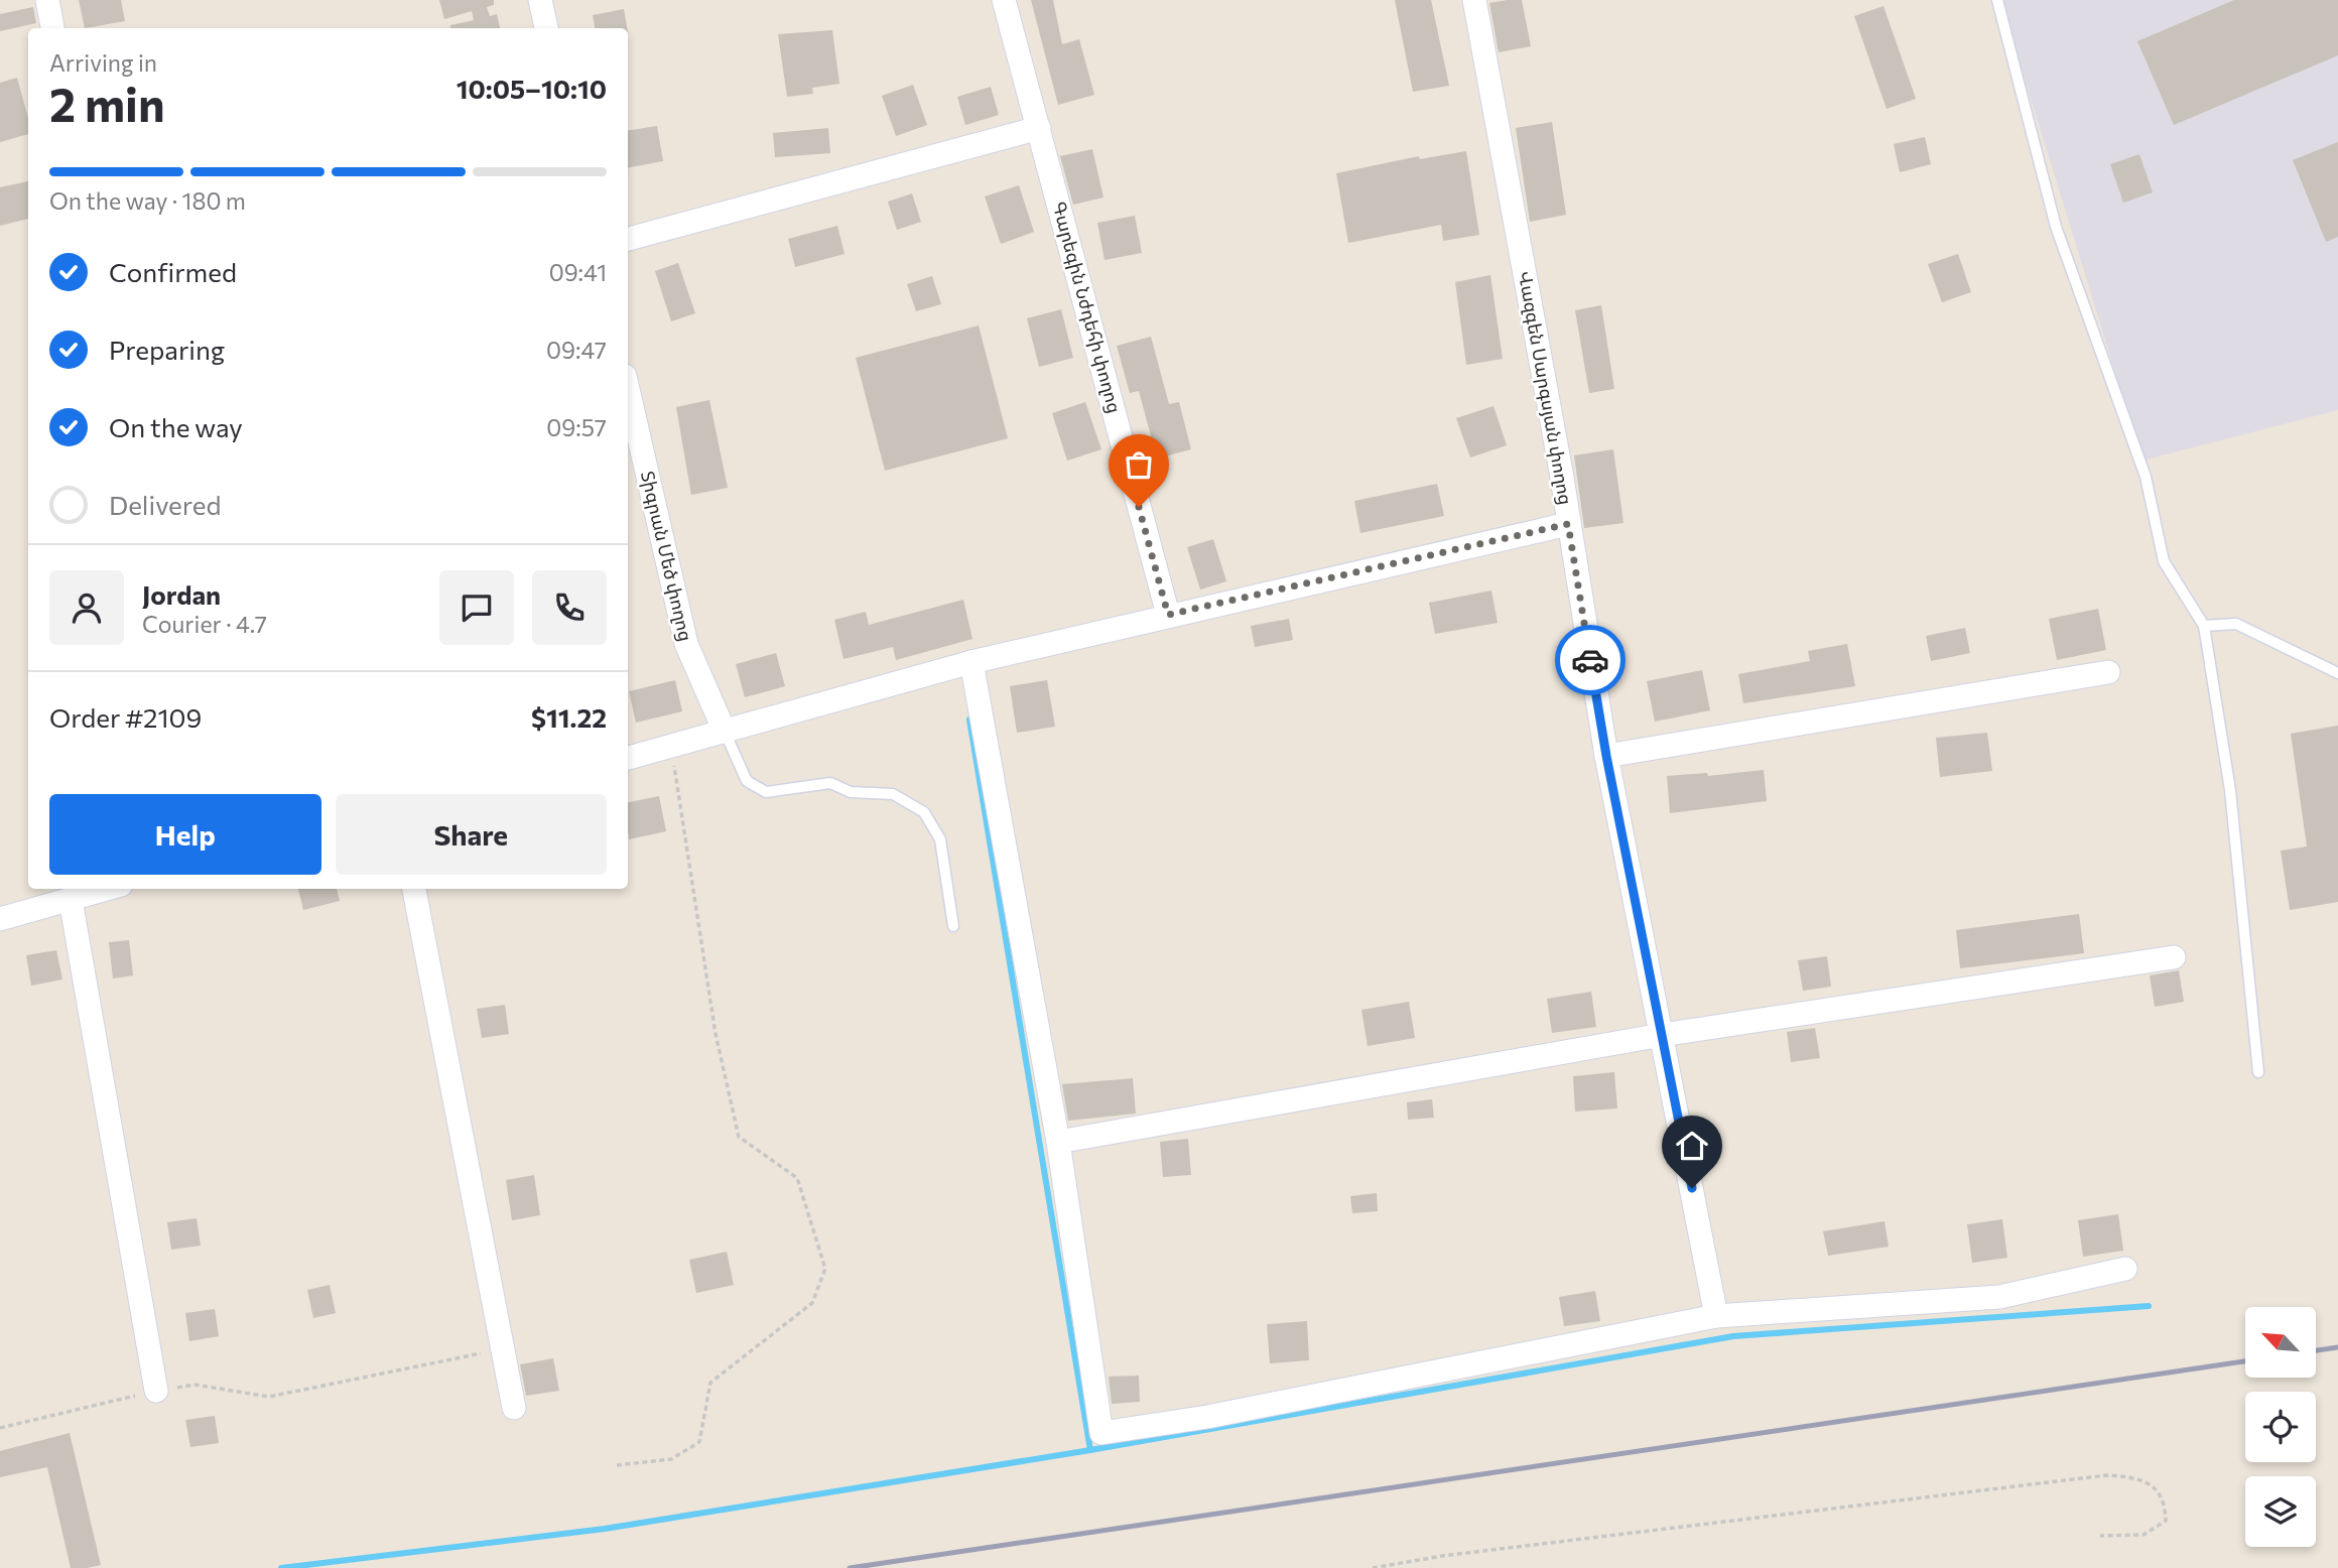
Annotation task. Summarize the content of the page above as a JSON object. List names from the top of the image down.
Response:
{
  "streets": {
    "street": ["Գարեգին Նժդեհի փողոց", "Վազգեն Սարգսյան փողոց", "Տիգրան Մեծ փողոց"]
  },
  "north": "top left",
  "page": {
    "heading": ["2 min", "Arriving in", "10:05–10:10"],
    "panel": [
      "Jordan",
      "Courier · 4.7",
      "Order #2109",
      "$11.22"
    ],
    "bar": "On the way · 180 m",
    "list": [
      ["Confirmed", "09:41"],
      ["Preparing", "09:47"],
      ["On the way", "09:57"],
      "Delivered"
    ],
    "buttons": ["Help", "Share"]
  }
}
